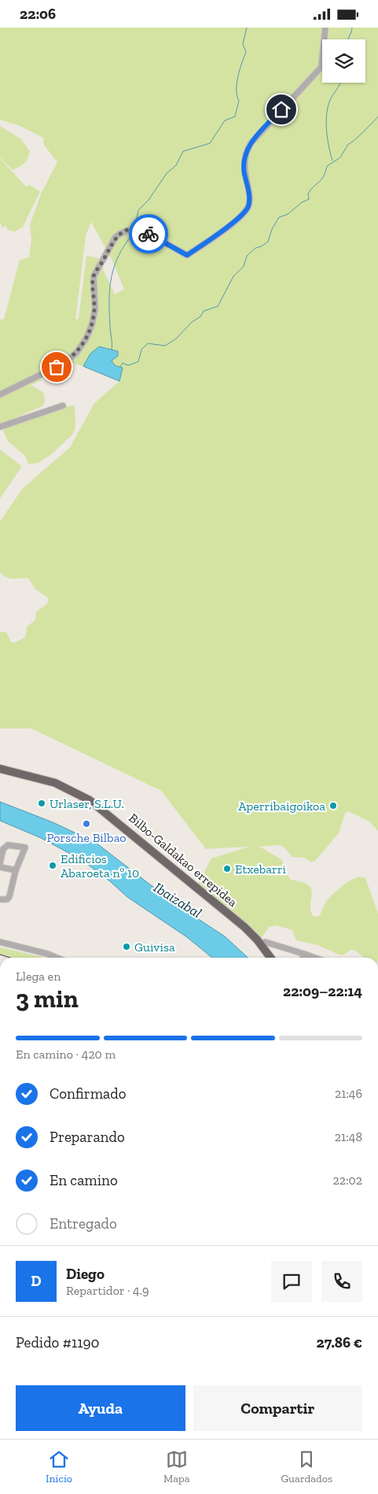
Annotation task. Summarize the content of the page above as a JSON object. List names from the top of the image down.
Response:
{
  "streets": {
    "highway": ["Bilbo-Galdakao errepidea"]
  },
  "water": ["Ibaizabal"],
  "places": [
    "Urlaser, S.L.U.",
    "Aperribaigoikoa",
    "Porsche Bilbao",
    "Edificios Abaroeta nº 10",
    "Etxebarri",
    "Guivisa"
  ],
  "page": {
    "status": "22:06",
    "heading": ["3 min", "Llega en", "22:09–22:14"],
    "panel": [
      "Diego",
      "Repartidor · 4.9",
      "Pedido #1190",
      "27.86 €"
    ],
    "bar": "En camino · 420 m",
    "list": [
      ["Confirmado", "21:46"],
      ["Preparando", "21:48"],
      ["En camino", "22:02"],
      "Entregado"
    ],
    "round": "D",
    "buttons": ["Ayuda", "Compartir"],
    "tabs": ["Inicio", "Mapa", "Guardados"]
  }
}
